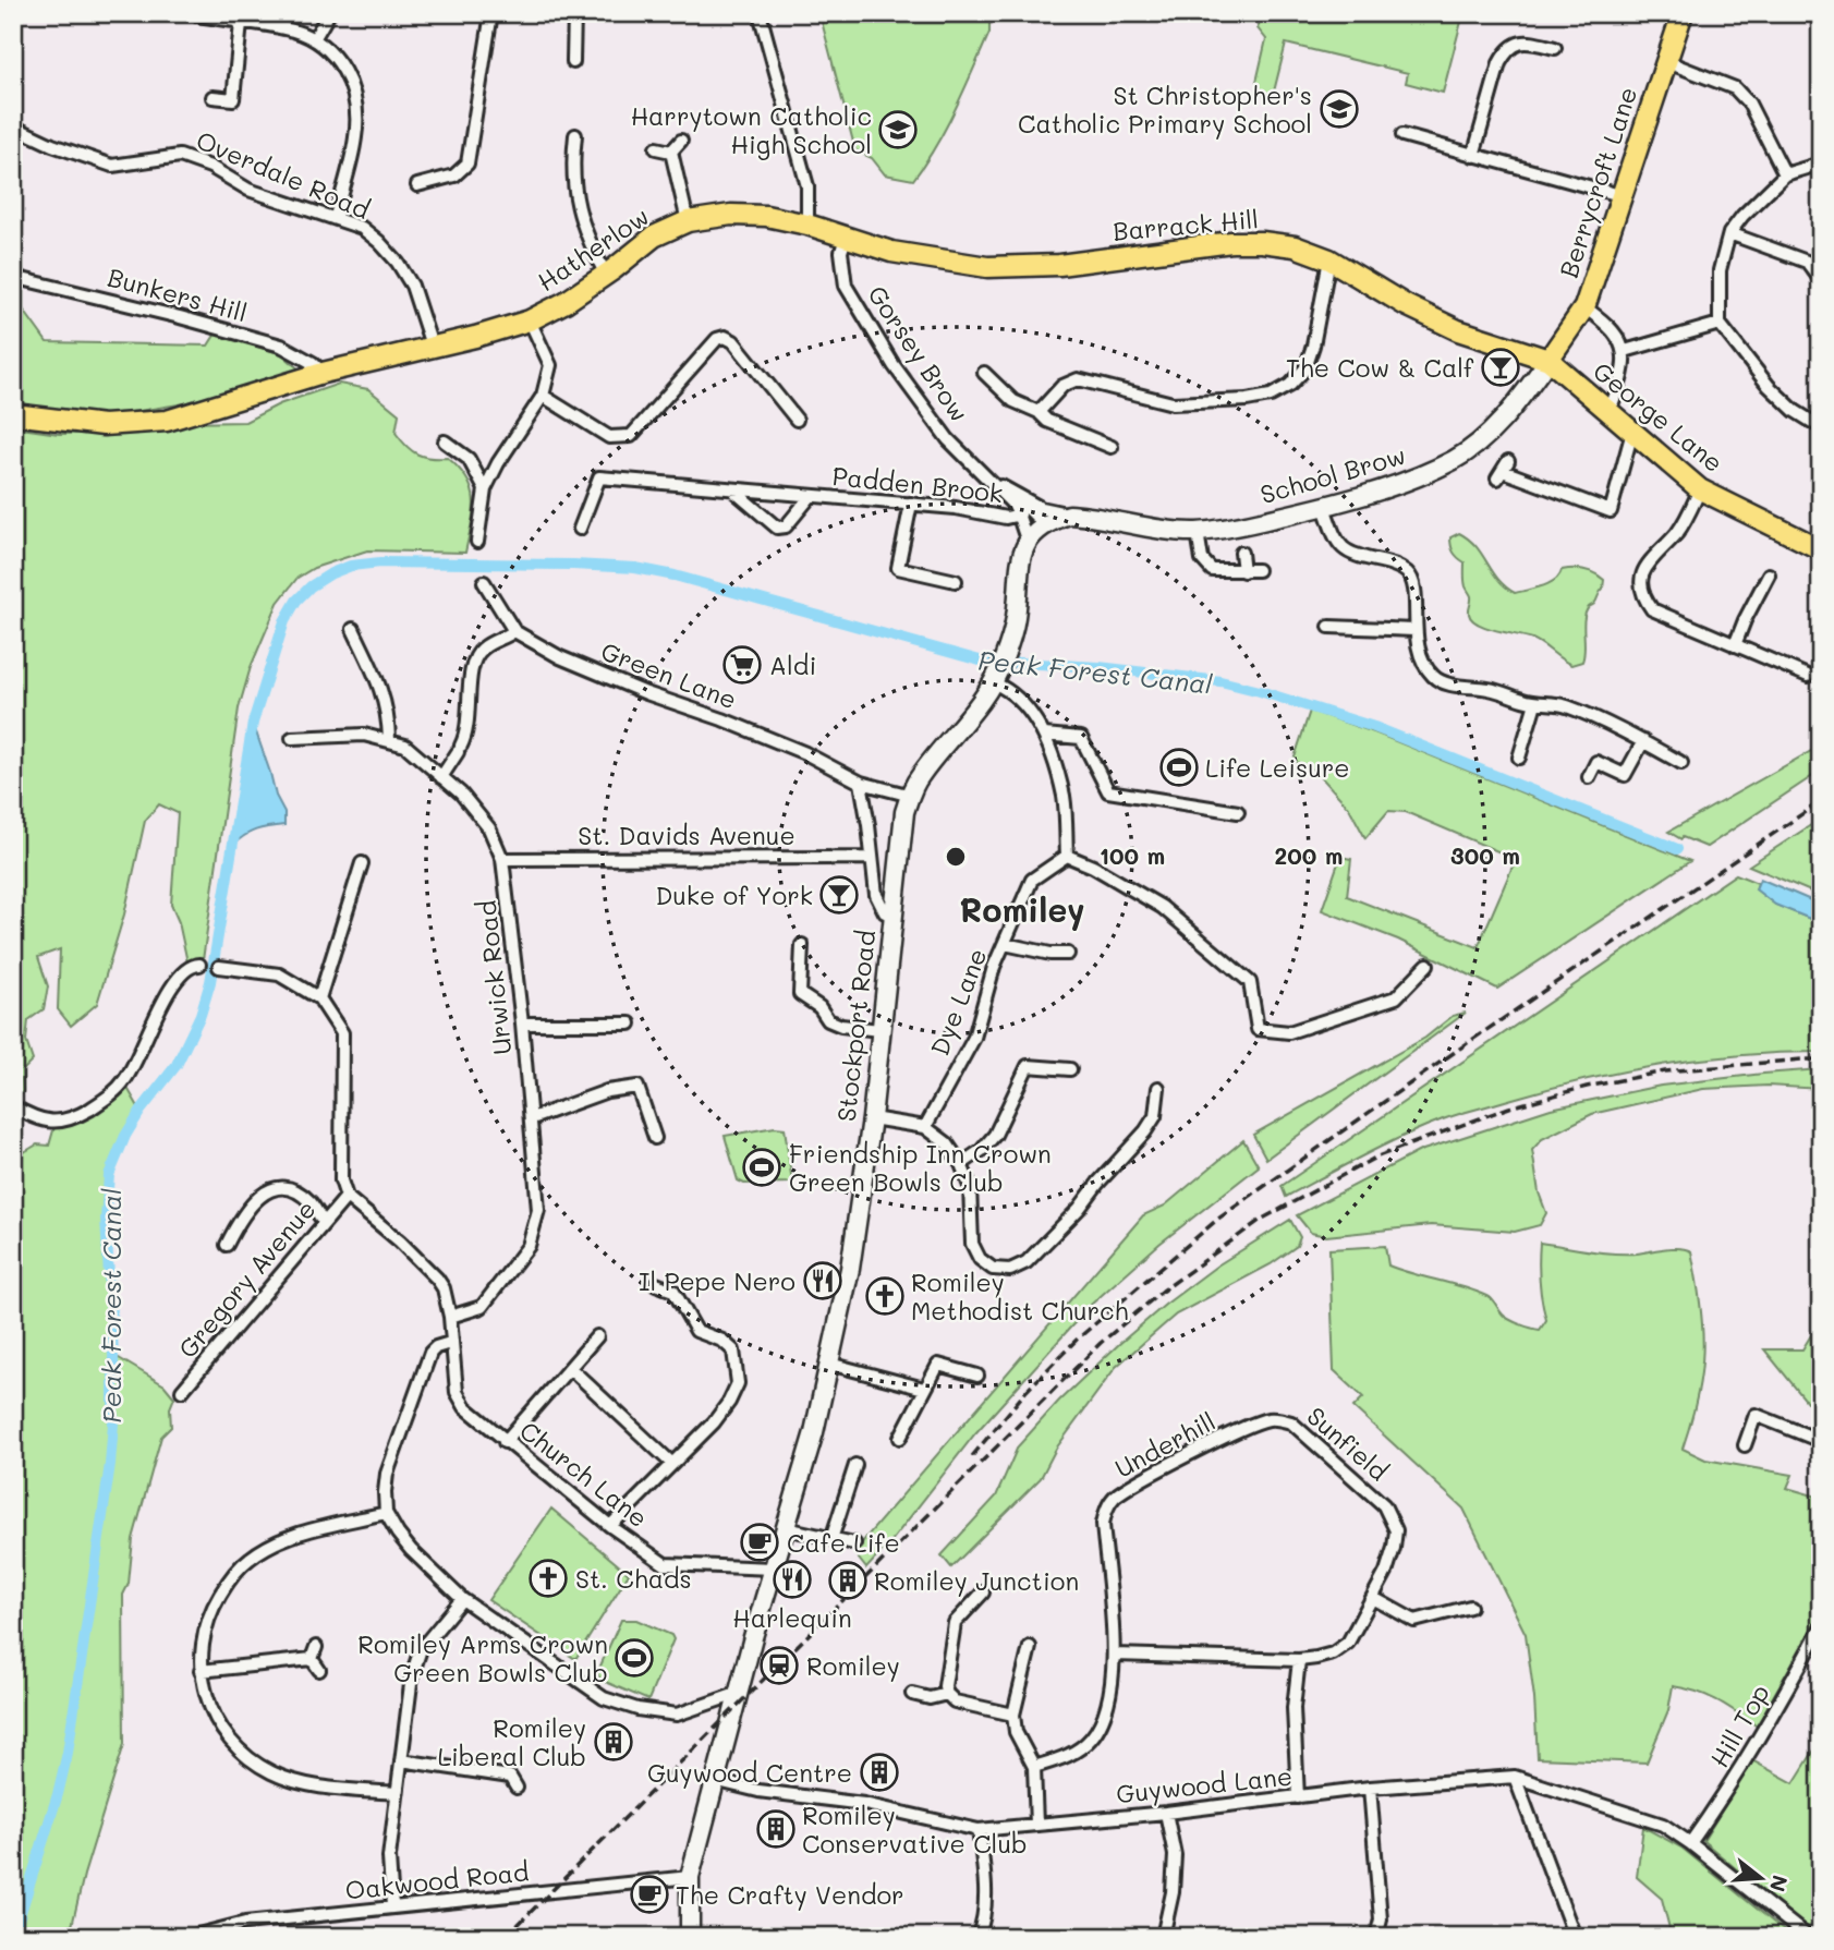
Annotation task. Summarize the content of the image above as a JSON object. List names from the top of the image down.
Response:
{
  "streets": {
    "main road": [
      "Berrycroft Lane",
      "Barrack Hill",
      "Hatherlow",
      "George Lane",
      "School Brow",
      "Stockport Road"
    ],
    "street": [
      "Overdale Road",
      "Bunkers Hill",
      "Gorsey Brow",
      "Padden Brook",
      "Green Lane",
      "St. Davids Avenue",
      "Urwick Road",
      "Dye Lane",
      "Gregory Avenue",
      "Sunfield",
      "Underhill",
      "Church Lane",
      "Hill Top",
      "Guywood Lane",
      "Oakwood Road"
    ]
  },
  "crossings": [
    ["Overdale Road", "Hatherlow"],
    ["Berrycroft Lane", "Barrack Hill"],
    ["Berrycroft Lane", "George Lane"],
    ["Berrycroft Lane", "School Brow"],
    ["Barrack Hill", "Hatherlow"],
    ["Barrack Hill", "Gorsey Brow"],
    ["Barrack Hill", "George Lane"],
    ["Barrack Hill", "School Brow"],
    ["Hatherlow", "Bunkers Hill"],
    ["Gorsey Brow", "School Brow"],
    ["Gorsey Brow", "Padden Brook"],
    ["Gorsey Brow", "Stockport Road"],
    ["George Lane", "School Brow"],
    ["Green Lane", "Stockport Road"],
    ["St. Davids Avenue", "Urwick Road"],
    ["Urwick Road", "Church Lane"],
    ["Stockport Road", "Church Lane"],
    ["Stockport Road", "Guywood Lane"],
    ["Stockport Road", "Oakwood Road"],
    ["Gregory Avenue", "Church Lane"],
    ["Sunfield", "Underhill"],
    ["Hill Top", "Guywood Lane"]
  ],
  "districts": ["Romiley"],
  "water": ["Peak Forest Canal"],
  "places": {
    "school or university": ["St Christopher's Catholic Primary School", "Harrytown Catholic High School"],
    "bar": ["The Cow & Calf", "Duke of York"],
    "supermarket": ["Aldi"],
    "sports": ["Life Leisure", "Friendship Inn Crown Green Bowls Club", "Romiley Arms Crown Green Bowls Club"],
    "restaurant": ["Il Pepe Nero", "Harlequin"],
    "church": ["Romiley Methodist Church", "St. Chads"],
    "cafe": ["Cafe Life", "The Crafty Vendor"],
    "building": [
      "Romiley Junction",
      "Romiley Liberal Club",
      "Guywood Centre",
      "Romiley Conservative Club"
    ],
    "station": ["Romiley"]
  },
  "north": "right",
  "rings": ["100 m", "200 m", "300 m"]
}
